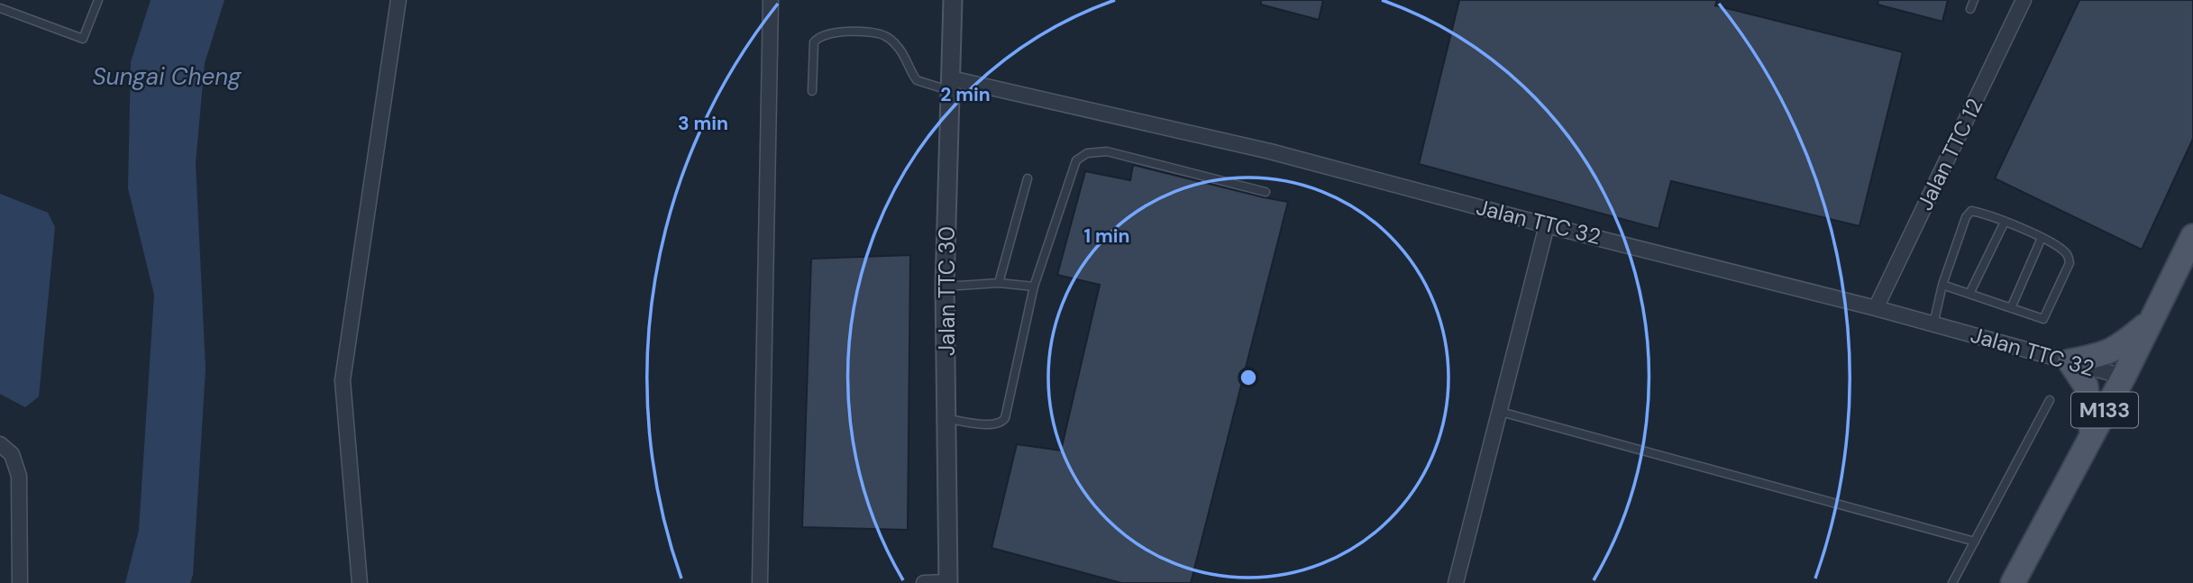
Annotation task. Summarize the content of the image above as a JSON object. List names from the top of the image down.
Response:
{
  "streets": {
    "main road": ["M133"],
    "street": ["Jalan TTC 12", "Jalan TTC 32", "Jalan TTC 30"]
  },
  "crossings": [
    ["Jalan TTC 12", "Jalan TTC 32"],
    ["Jalan TTC 32", "Jalan TTC 30"],
    ["Jalan TTC 32", "M133"]
  ],
  "water": ["Sungai Cheng"],
  "rings": ["2 min", "3 min", "1 min"]
}
